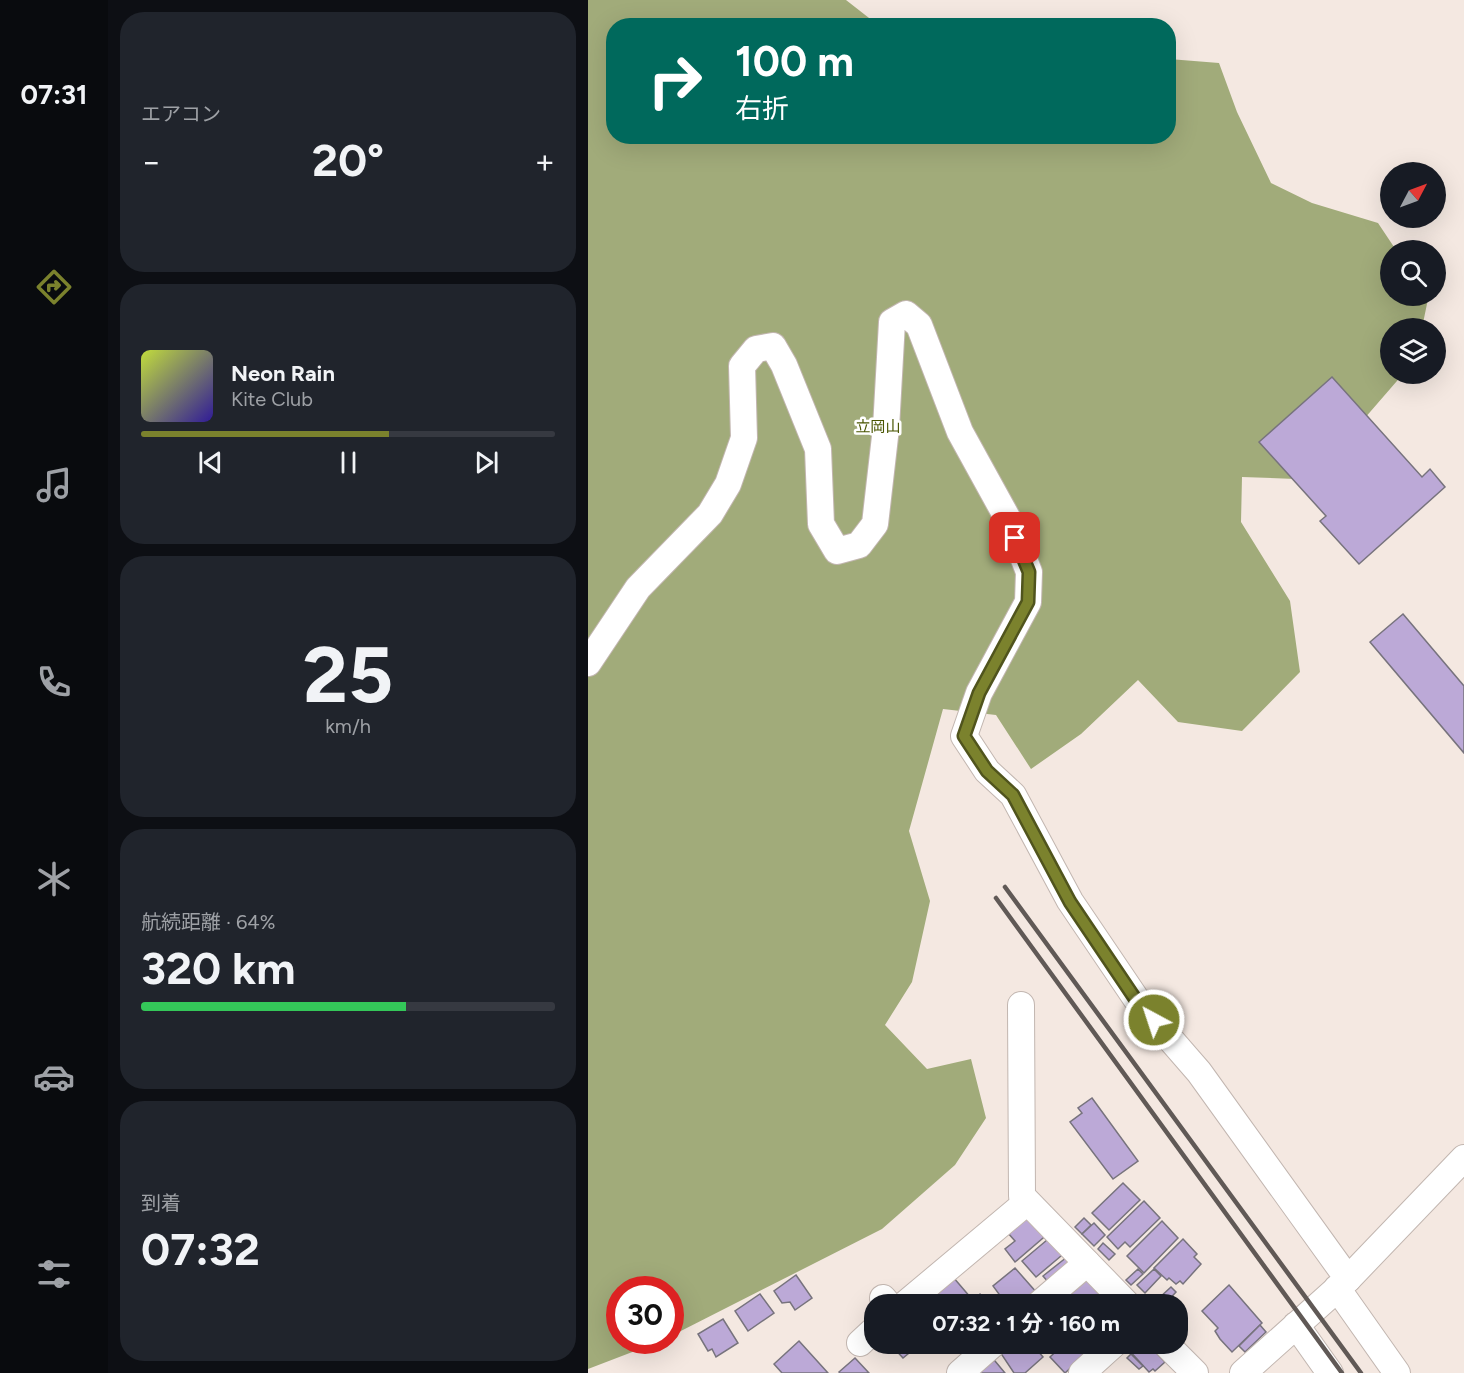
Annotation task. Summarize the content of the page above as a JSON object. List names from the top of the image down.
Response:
{
  "parks": ["立岡山"],
  "north": "top right",
  "page": {
    "tabs": "07:31",
    "tile": [
      "エアコン",
      ["25", "km/h"],
      ["航続距離 · 64%", "320 km"],
      ["到着", "07:32"]
    ],
    "turn": ["100 m", "右折"],
    "heat": ["−", "20°", "+"],
    "song": ["Neon Rain", "Kite Club"],
    "limit": "30",
    "trip": "07:32 · 1 分 · 160 m"
  }
}
